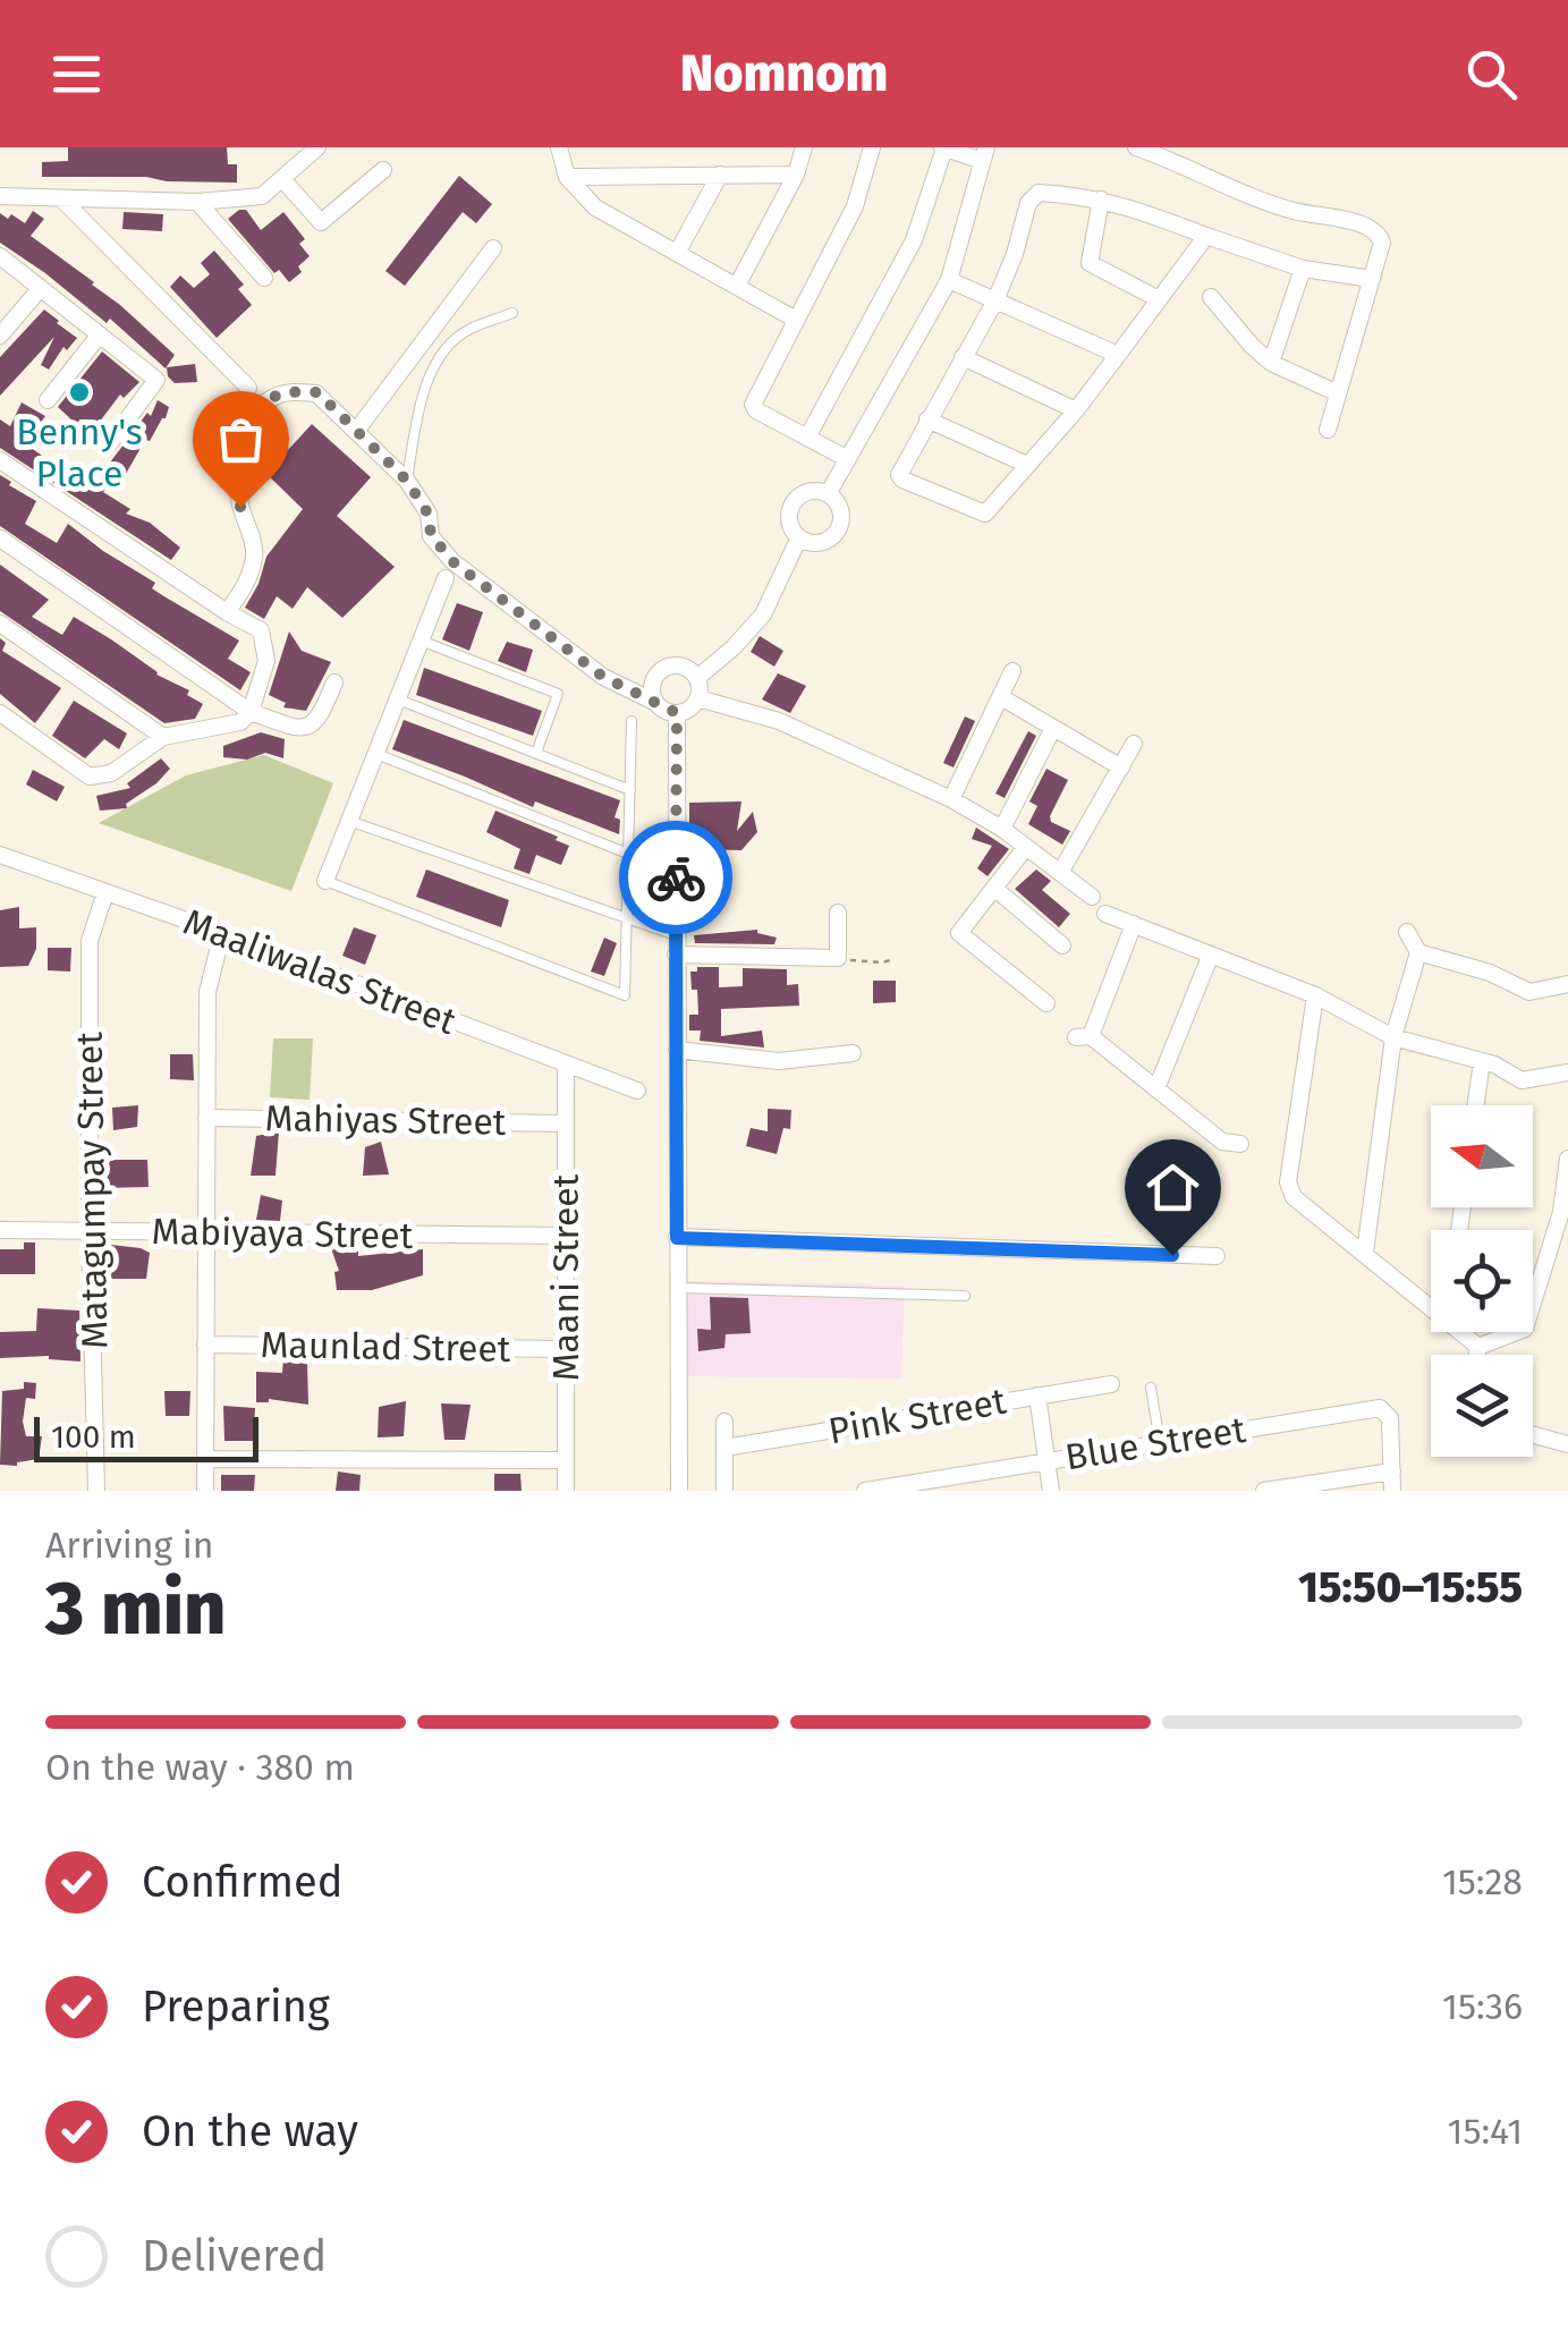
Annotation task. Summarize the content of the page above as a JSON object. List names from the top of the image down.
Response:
{
  "streets": {
    "street": [
      "Maaliwalas Street",
      "Mahiyas Street",
      "Matagumpay Street",
      "Mabiyaya Street",
      "Maani Street",
      "Maunlad Street",
      "Pink Street",
      "Blue Street"
    ]
  },
  "crossings": [
    ["Maaliwalas Street", "Matagumpay Street"],
    ["Maaliwalas Street", "Maani Street"],
    ["Mahiyas Street", "Maani Street"],
    ["Matagumpay Street", "Mabiyaya Street"],
    ["Mabiyaya Street", "Maani Street"],
    ["Maani Street", "Maunlad Street"]
  ],
  "places": ["Benny's Place"],
  "scale_bar": "100 m",
  "north": "left",
  "page": {
    "header": "Nomnom",
    "scale": "100 m",
    "heading": ["3 min", "Arriving in", "15:50–15:55"],
    "bar": "On the way · 380 m",
    "list": [
      ["Confirmed", "15:28"],
      ["Preparing", "15:36"],
      ["On the way", "15:41"],
      "Delivered"
    ]
  }
}
